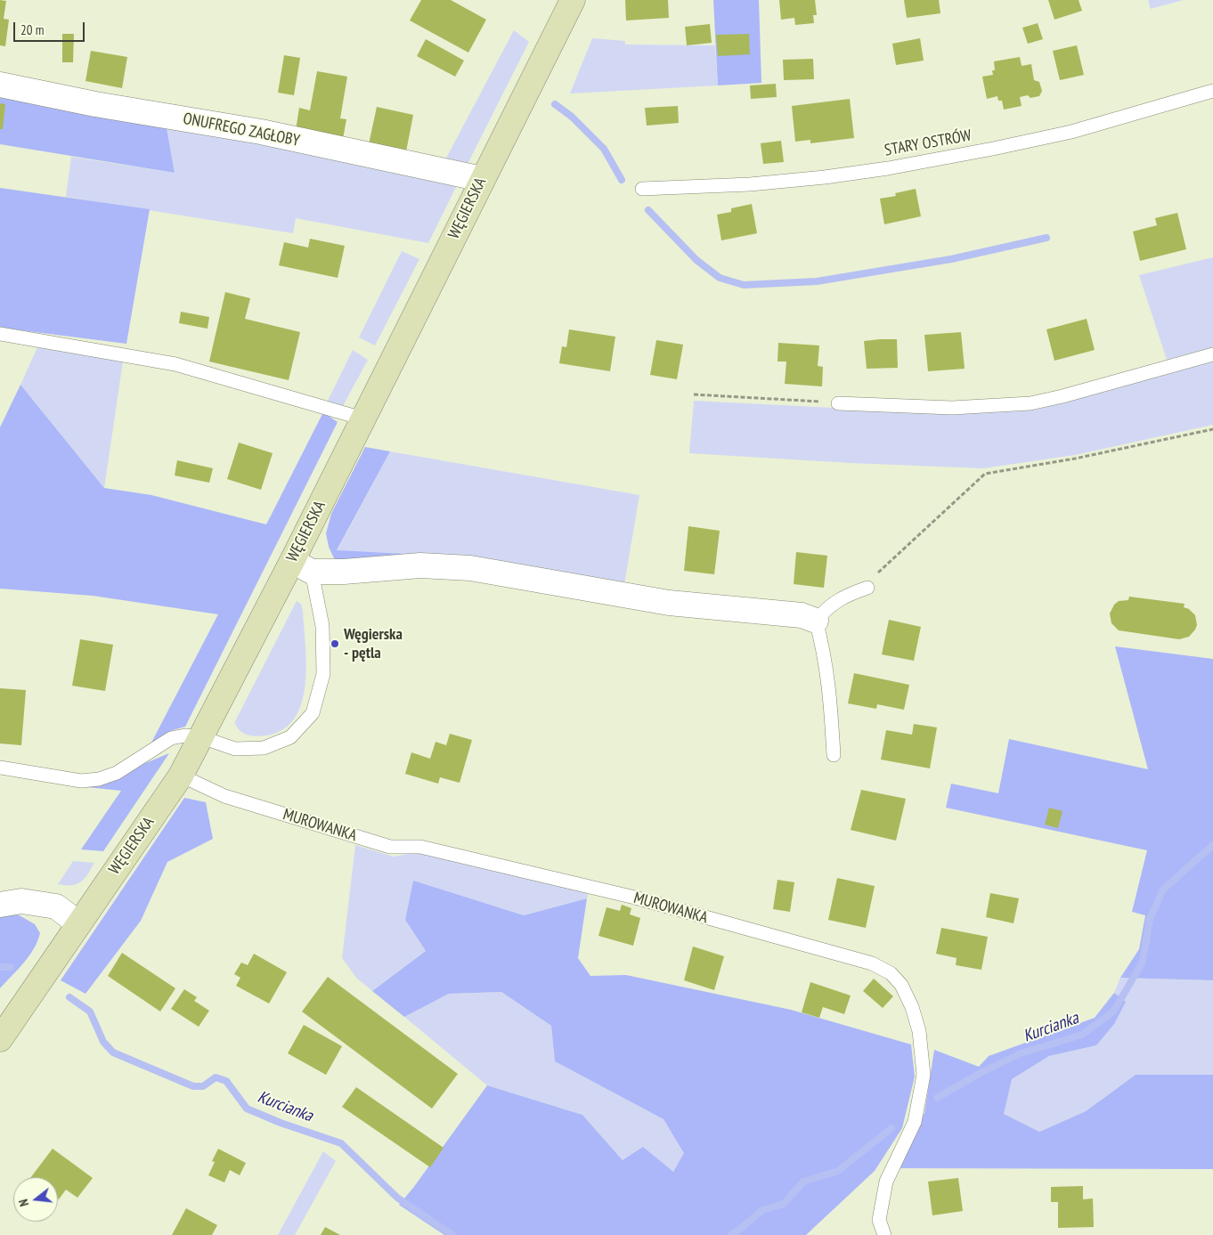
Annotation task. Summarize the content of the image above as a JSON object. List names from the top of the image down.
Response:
{
  "streets": {
    "main road": ["WĘGIERSKA"],
    "street": ["ONUFREGO ZAGŁOBY"],
    "lane": ["STARY OSTRÓW", "MUROWANKA"]
  },
  "crossings": [
    ["ONUFREGO ZAGŁOBY", "WĘGIERSKA"],
    ["WĘGIERSKA", "MUROWANKA"]
  ],
  "water": ["Kurcianka"],
  "places": ["Węgierska - pętla"],
  "scale_bar": "20 m",
  "north": "left"
}
